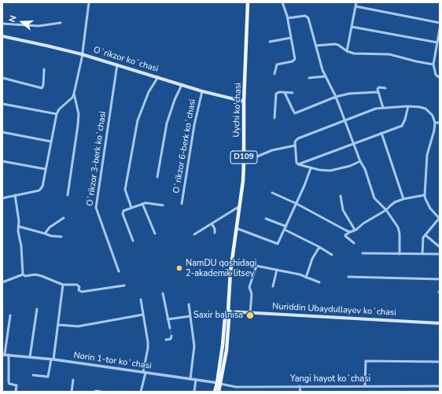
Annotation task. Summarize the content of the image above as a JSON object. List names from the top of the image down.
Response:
{
  "streets": {
    "main road": [
      "Oʻrikzor koʻchasi",
      "Uychi ko'chasi",
      "D109",
      "Nuriddin Ubaydullayev koʻchasi"
    ],
    "street": [
      "Oʻrikzor 6-berk koʻchasi",
      "Oʻrikzor 3-berk koʻchasi",
      "Norin 1-tor koʻchasi",
      "Yangi hayot koʻchasi"
    ]
  },
  "crossings": [
    ["Oʻrikzor koʻchasi", "Uychi ko'chasi"],
    ["Oʻrikzor koʻchasi", "Oʻrikzor 6-berk koʻchasi"],
    ["Oʻrikzor koʻchasi", "Oʻrikzor 3-berk koʻchasi"],
    ["Uychi ko'chasi", "Nuriddin Ubaydullayev koʻchasi"],
    ["Uychi ko'chasi", "Norin 1-tor koʻchasi"],
    ["Uychi ko'chasi", "Yangi hayot koʻchasi"],
    ["Norin 1-tor koʻchasi", "Yangi hayot koʻchasi"]
  ],
  "places": ["NamDU qoshidagi 2-akademik litsey", "Saxir balnisa"],
  "north": "left"
}
